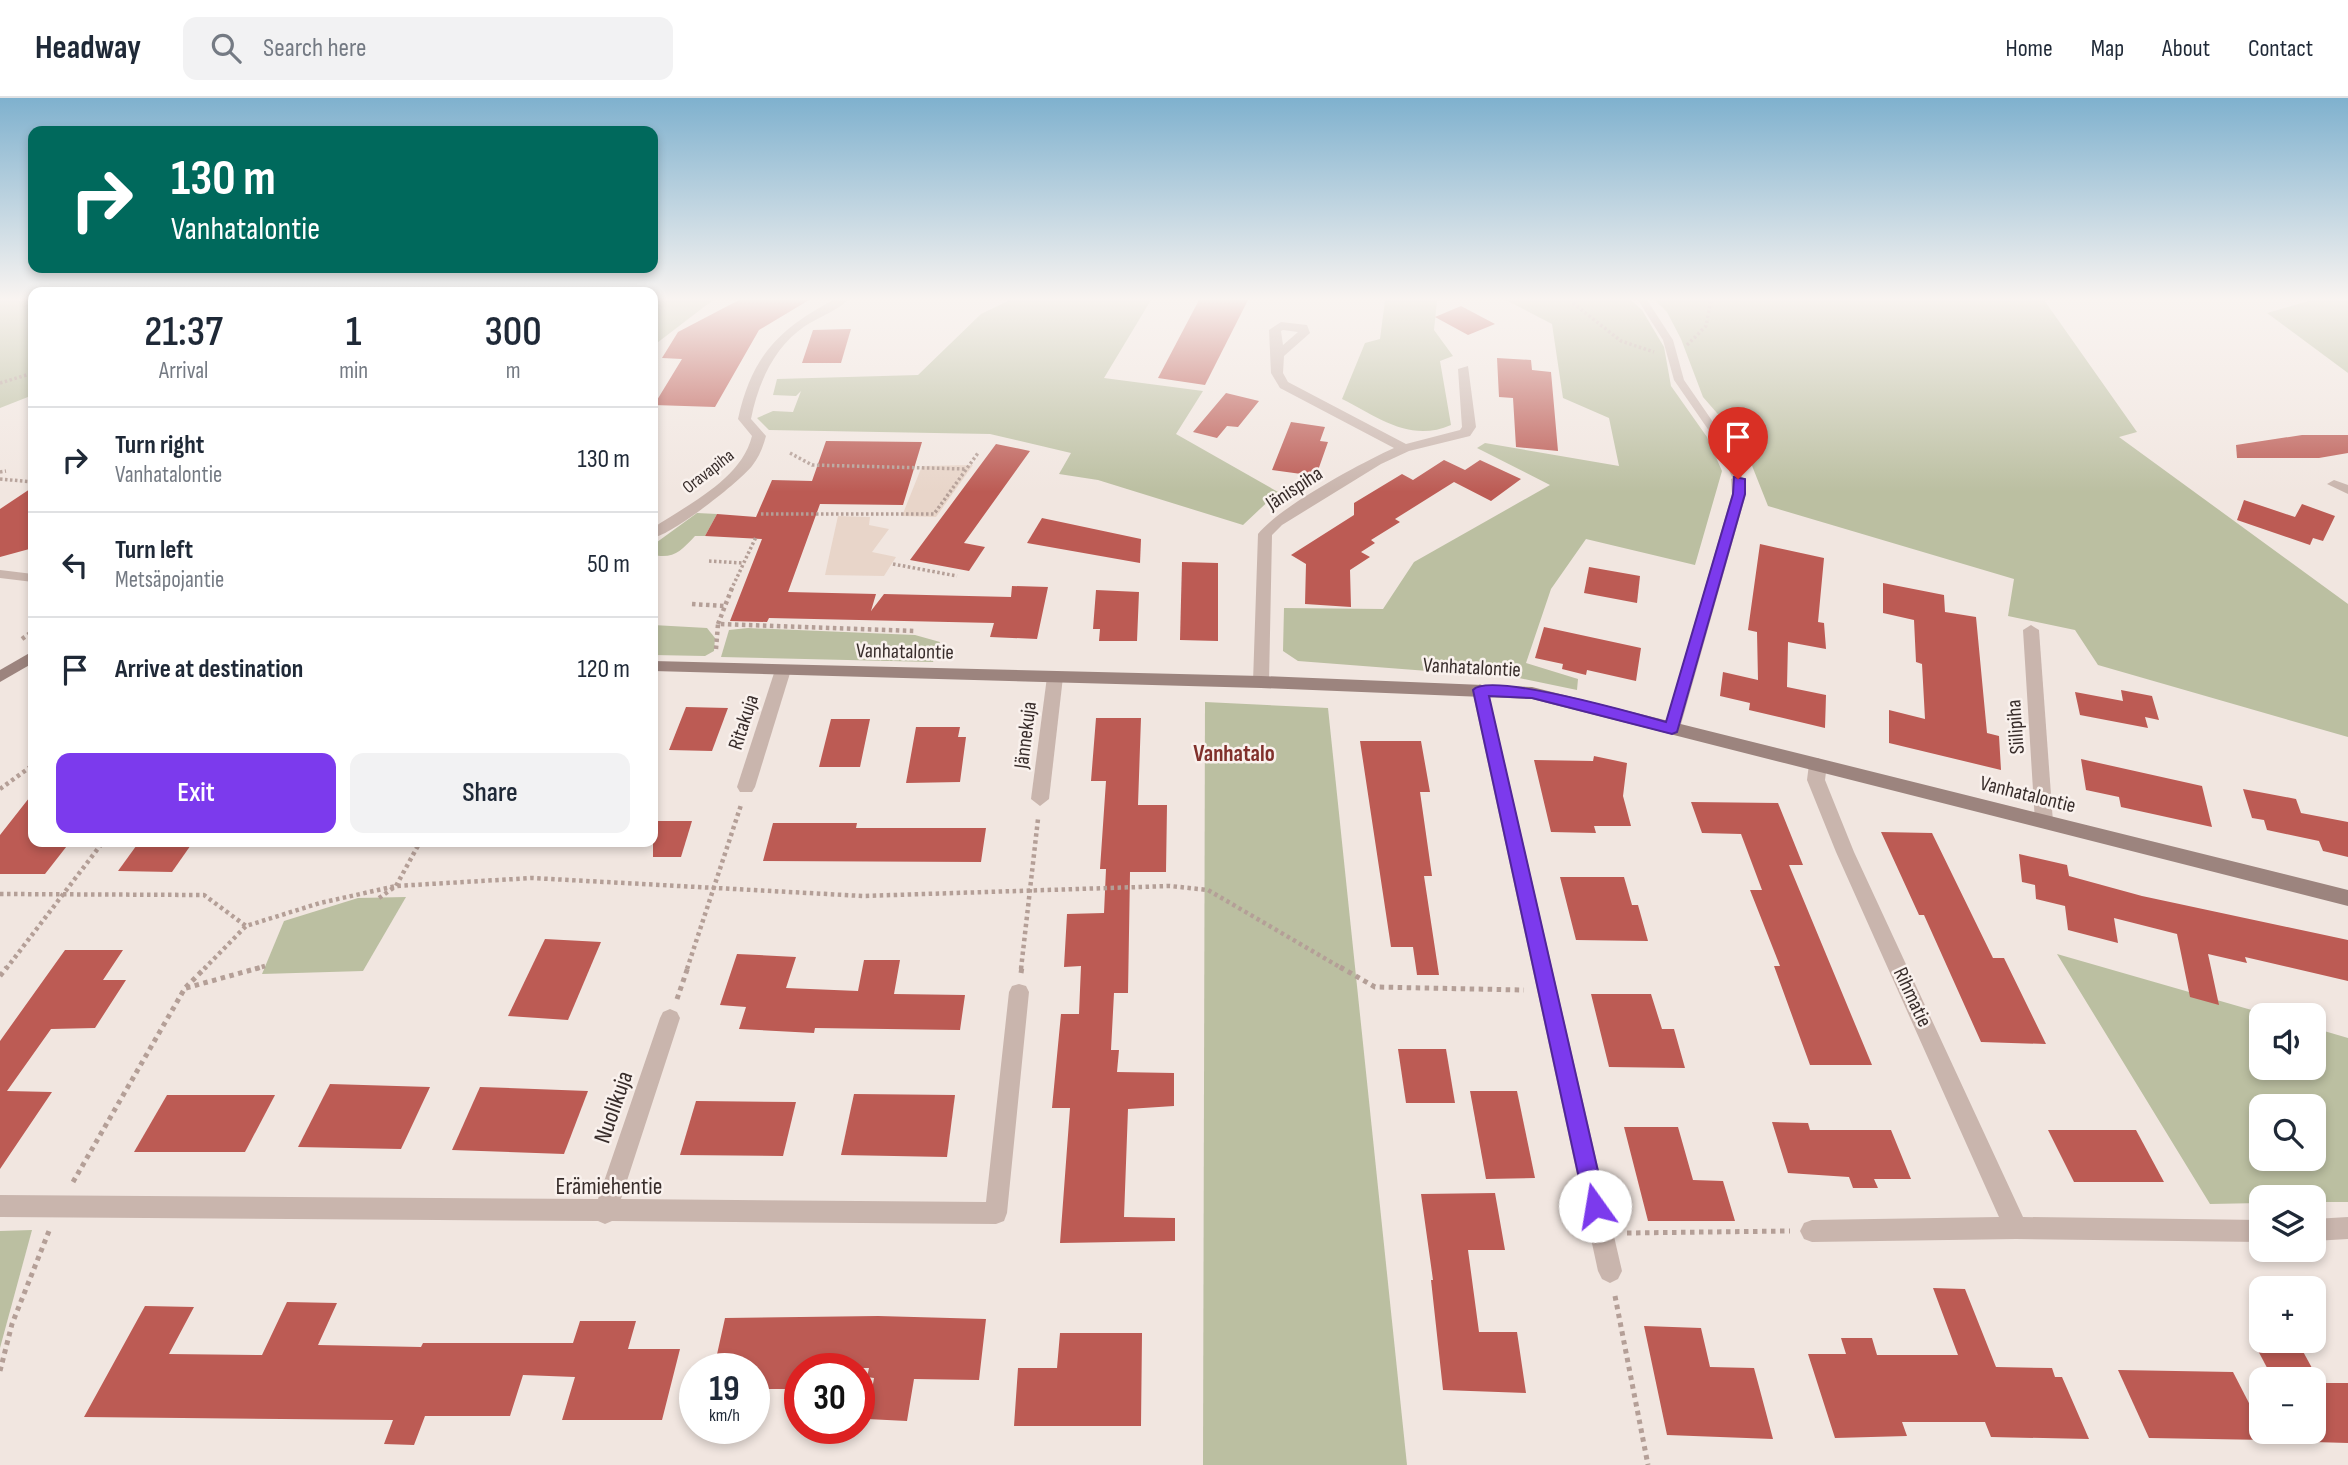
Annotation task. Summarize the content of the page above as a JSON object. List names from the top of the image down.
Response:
{
  "streets": {
    "street": [
      "Oravapiha",
      "Jänispiha",
      "Vanhatalontie",
      "Ritakuja",
      "Siilipiha",
      "Jännekuja",
      "Rihmatie",
      "Nuolikuja",
      "Erämiehentie"
    ]
  },
  "crossings": [
    ["Jänispiha", "Vanhatalontie"],
    ["Vanhatalontie", "Ritakuja"],
    ["Vanhatalontie", "Siilipiha"],
    ["Vanhatalontie", "Jännekuja"],
    ["Vanhatalontie", "Rihmatie"],
    ["Nuolikuja", "Erämiehentie"]
  ],
  "districts": ["Vanhatalo"],
  "page": {
    "header": "Headway",
    "search": "Search here",
    "nav": [
      "Home",
      "Map",
      "About",
      "Contact"
    ],
    "turn": ["130 m", "Vanhatalontie"],
    "eta": [
      "21:37",
      "Arrival",
      "1",
      "min",
      "300",
      "m"
    ],
    "list": [
      {
        "name": "Turn right",
        "note": "Vanhatalontie",
        "value": "130 m"
      },
      {
        "name": "Turn left",
        "note": "Metsäpojantie",
        "value": "50 m"
      },
      {
        "name": "Arrive at destination",
        "value": "120 m"
      }
    ],
    "buttons": ["Exit", "Share"],
    "map_buttons": ["+", "−"],
    "speed": "19 km/h",
    "limit": "30"
  }
}
